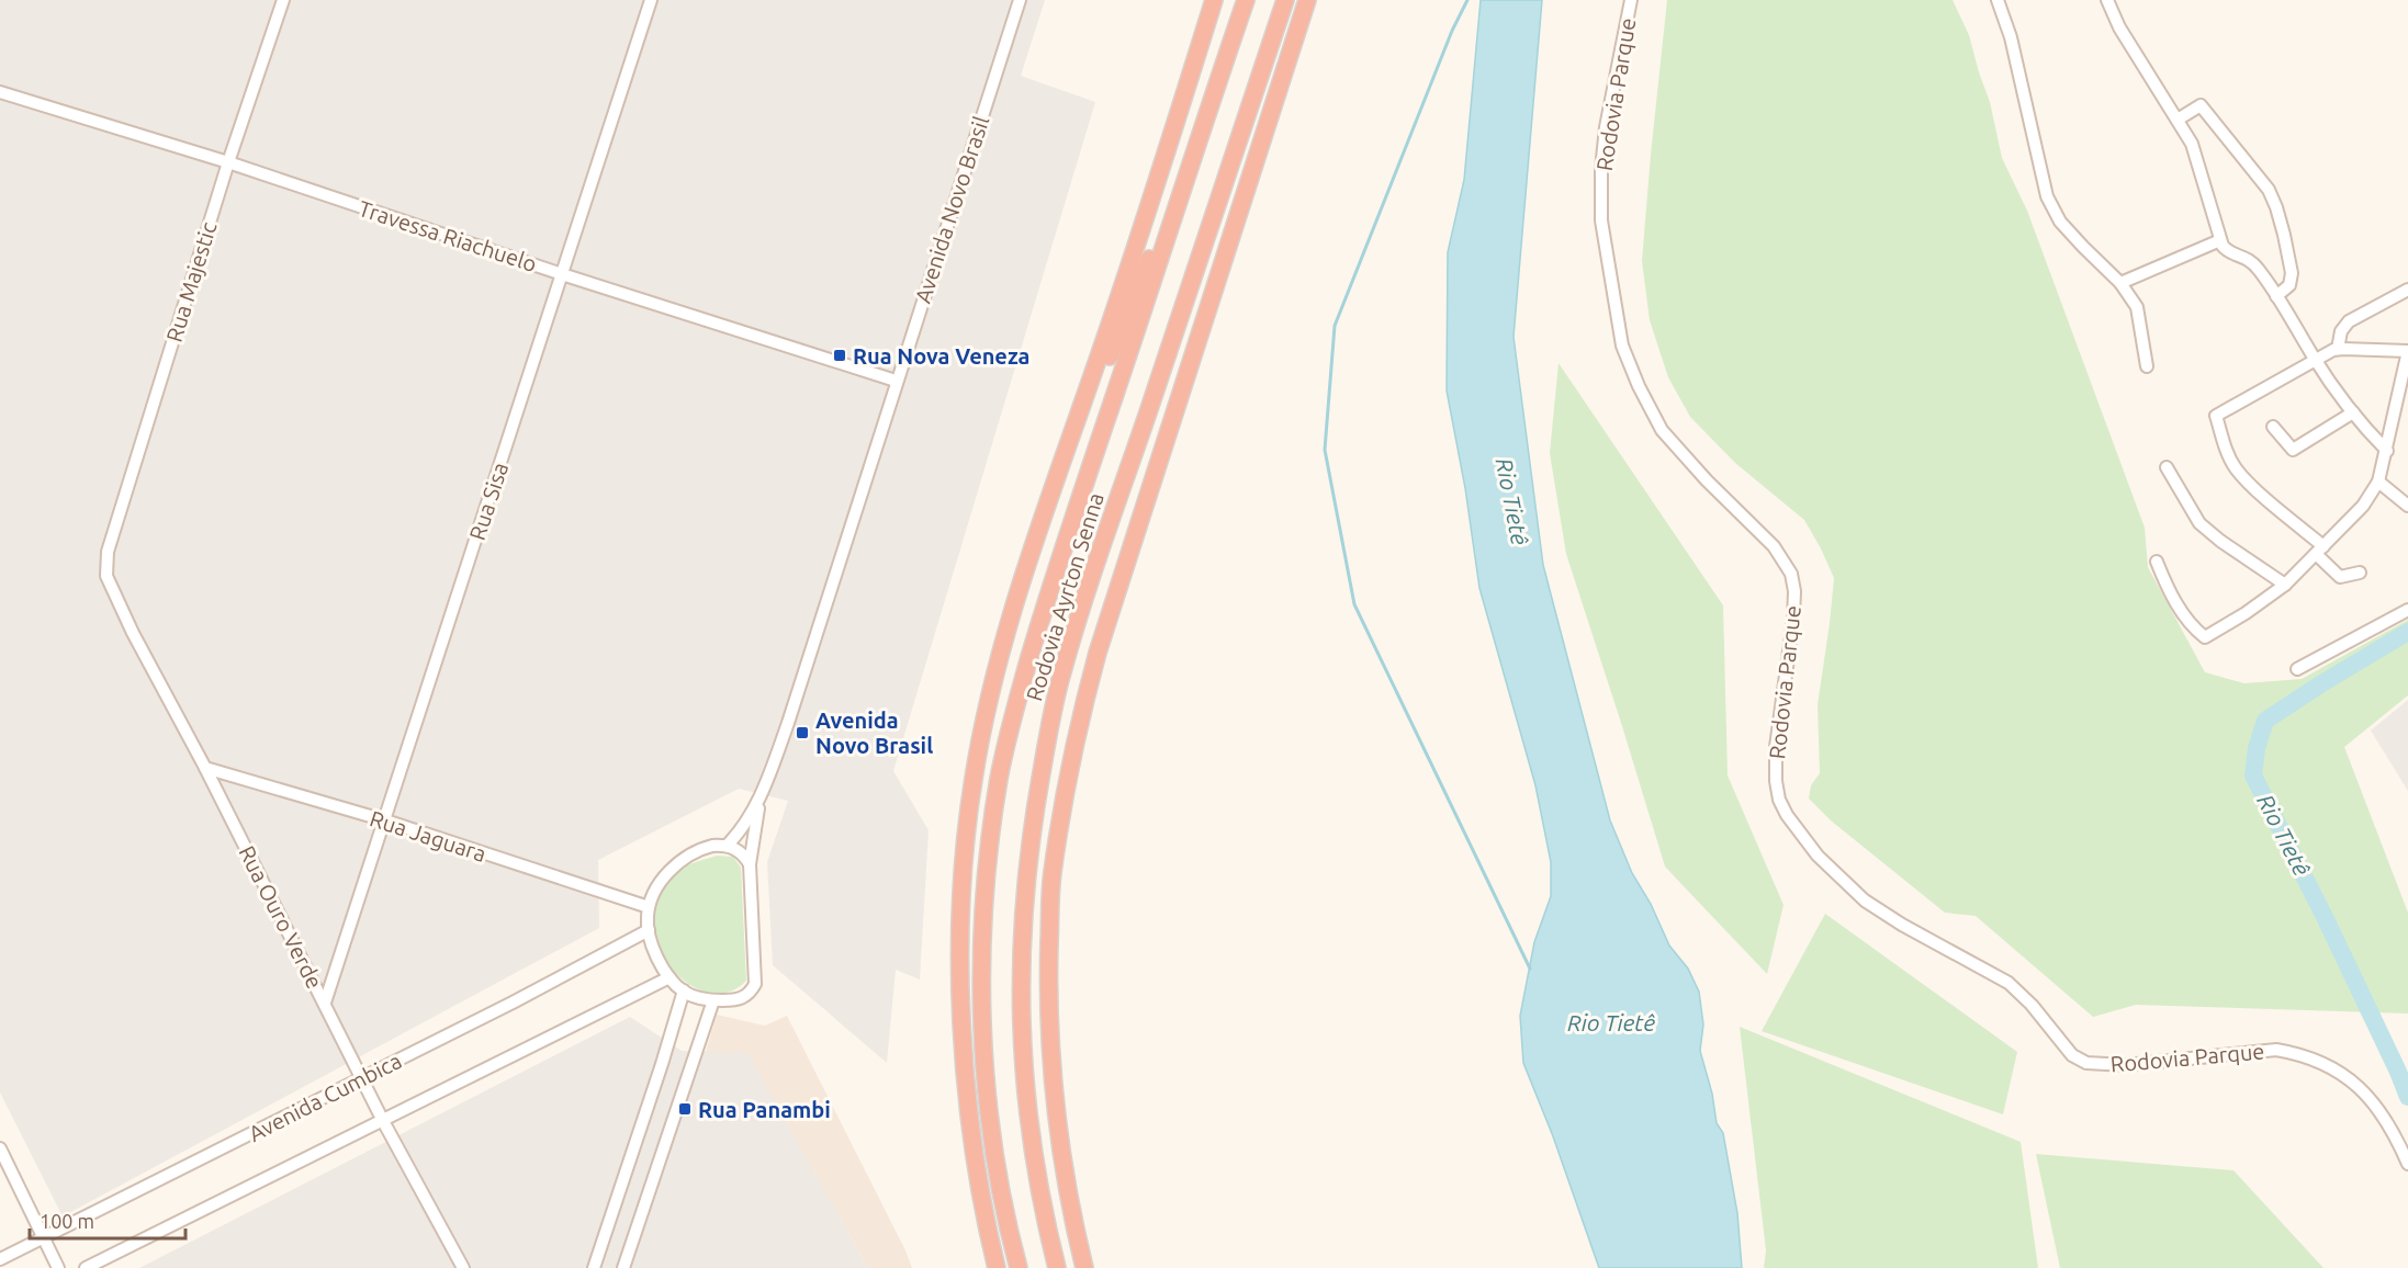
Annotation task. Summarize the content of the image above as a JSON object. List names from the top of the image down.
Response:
{
  "streets": {
    "highway": ["Rodovia Ayrton Senna"],
    "street": [
      "Rodovia Parque",
      "Avenida Novo Brasil",
      "Travessa Riachuelo",
      "Rua Majestic",
      "Rua Sisa",
      "Rua Jaguara",
      "Rua Ouro Verde",
      "Avenida Cumbica"
    ]
  },
  "crossings": [
    ["Avenida Novo Brasil", "Travessa Riachuelo"],
    ["Avenida Novo Brasil", "Rua Jaguara"],
    ["Avenida Novo Brasil", "Avenida Cumbica"],
    ["Travessa Riachuelo", "Rua Majestic"],
    ["Travessa Riachuelo", "Rua Sisa"],
    ["Rua Majestic", "Rua Ouro Verde"],
    ["Rua Sisa", "Rua Jaguara"],
    ["Rua Sisa", "Rua Ouro Verde"],
    ["Rua Jaguara", "Rua Ouro Verde"],
    ["Rua Jaguara", "Avenida Cumbica"],
    ["Rua Ouro Verde", "Avenida Cumbica"]
  ],
  "water": ["Rio Tietê"],
  "places": {
    "transit": ["Rua Nova Veneza", "Avenida Novo Brasil", "Rua Panambi"]
  },
  "scale_bar": "100 m"
}
